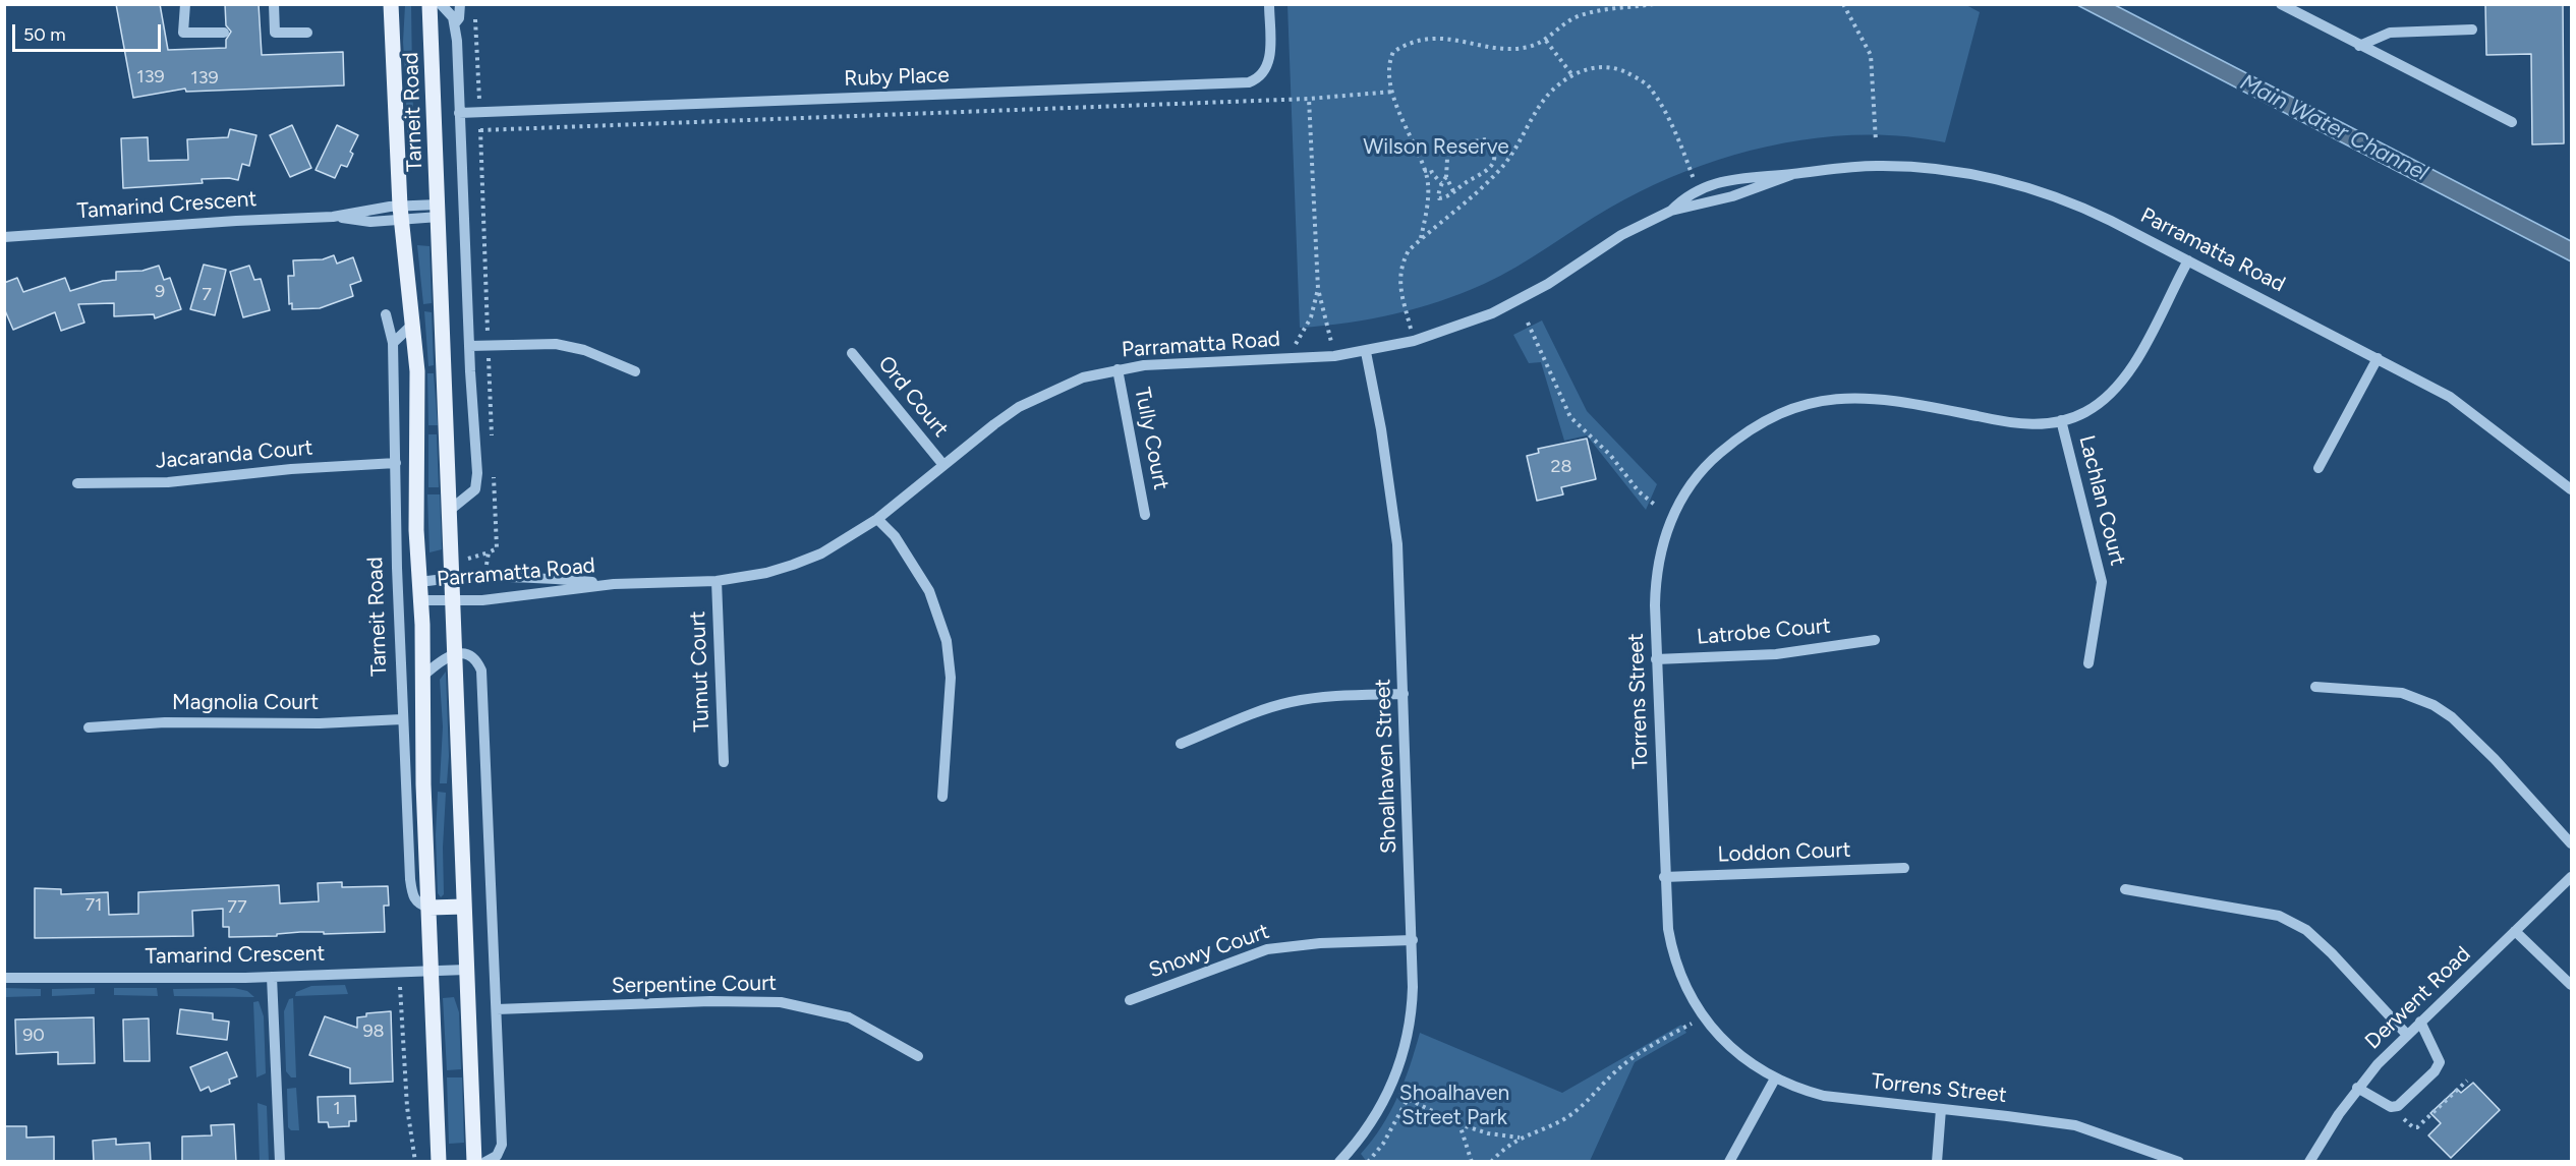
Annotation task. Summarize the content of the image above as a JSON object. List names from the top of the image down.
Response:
{
  "streets": {
    "main road": ["Tarneit Road"],
    "street": [
      "Ruby Place",
      "Tamarind Crescent",
      "Parramatta Road",
      "Ord Court",
      "Tully Court",
      "Jacaranda Court",
      "Lachlan Court",
      "Latrobe Court",
      "Tumut Court",
      "Torrens Street",
      "Magnolia Court",
      "Shoalhaven Street",
      "Loddon Court",
      "Snowy Court",
      "Serpentine Court",
      "Derwent Road"
    ]
  },
  "crossings": [
    ["Tarneit Road", "Tamarind Crescent"],
    ["Tarneit Road", "Parramatta Road"],
    ["Tarneit Road", "Jacaranda Court"],
    ["Tarneit Road", "Magnolia Court"],
    ["Parramatta Road", "Ord Court"],
    ["Parramatta Road", "Tully Court"],
    ["Parramatta Road", "Tumut Court"],
    ["Parramatta Road", "Torrens Street"],
    ["Parramatta Road", "Shoalhaven Street"],
    ["Lachlan Court", "Torrens Street"],
    ["Latrobe Court", "Torrens Street"],
    ["Torrens Street", "Loddon Court"],
    ["Shoalhaven Street", "Snowy Court"]
  ],
  "water": ["Main Water Channel"],
  "parks": ["Wilson Reserve", "Shoalhaven Street Park"],
  "house_numbers": [
    "139",
    "139",
    "9",
    "7",
    "28",
    "71",
    "77",
    "98",
    "90",
    "1"
  ],
  "scale_bar": "50 m"
}
